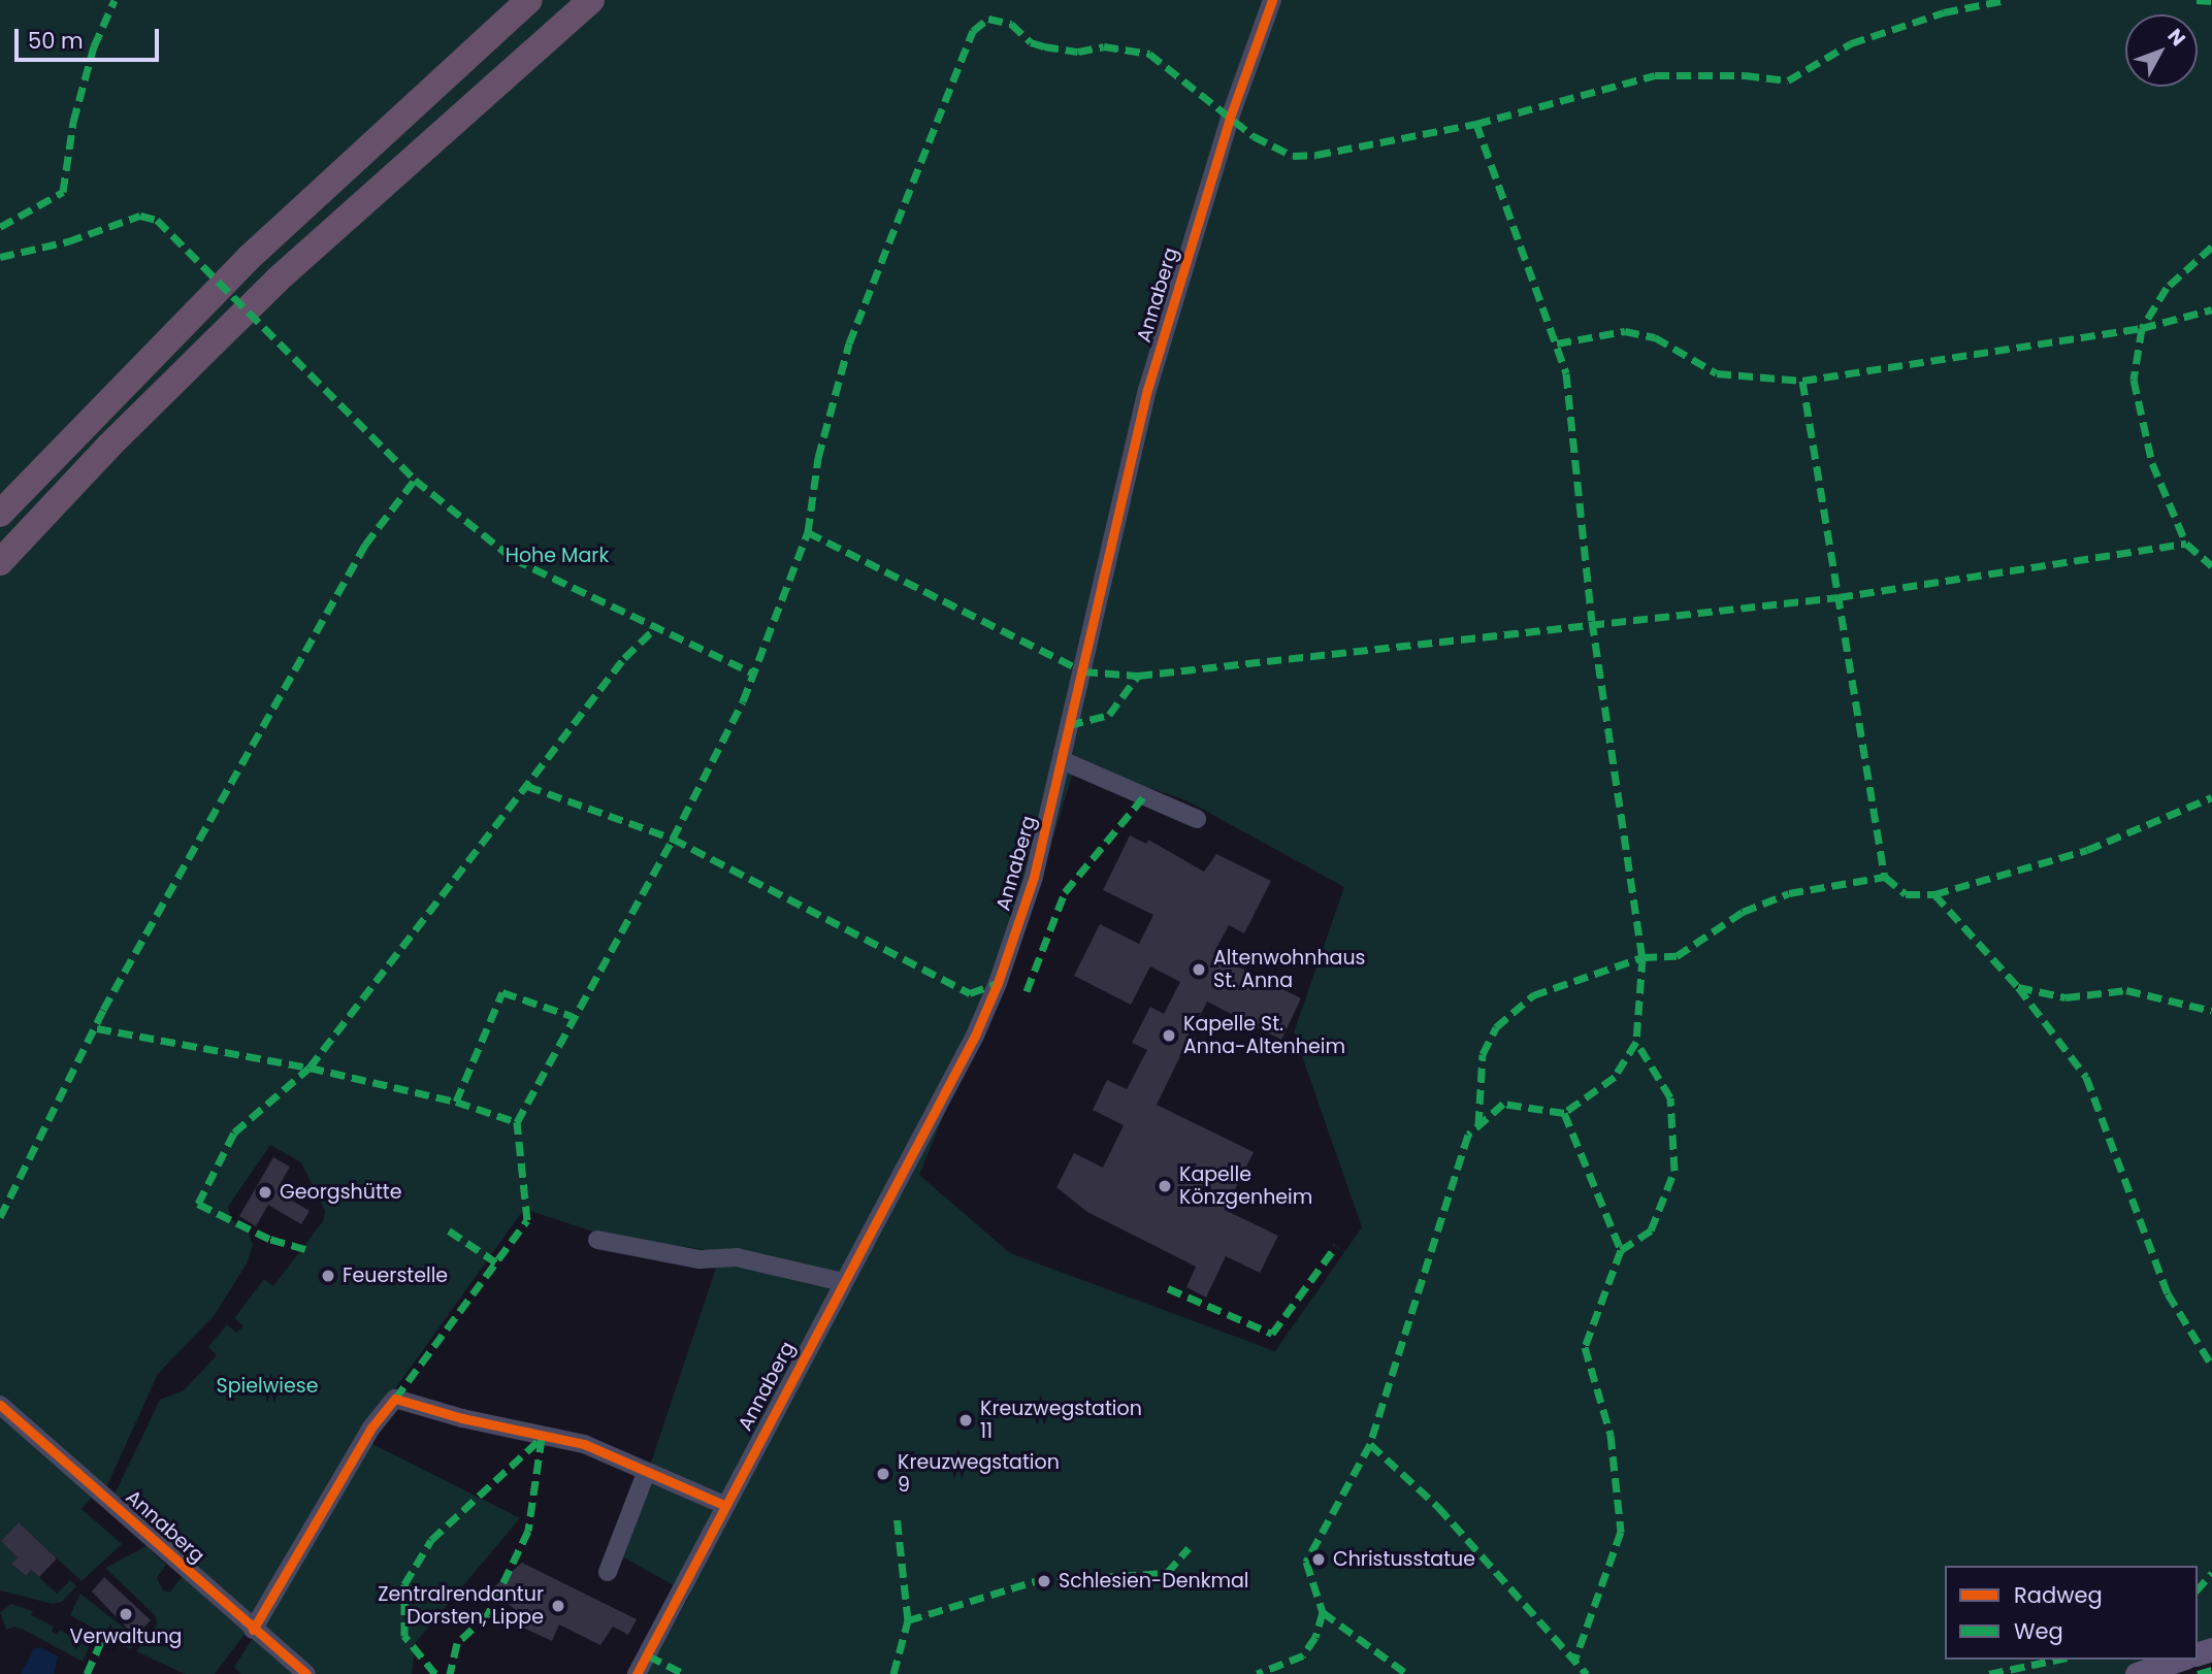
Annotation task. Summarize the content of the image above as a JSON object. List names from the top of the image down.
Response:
{
  "streets": {
    "street": ["Annaberg"]
  },
  "parks": ["Hohe Mark", "Spielwiese"],
  "places": [
    "Altenwohnhaus St. Anna",
    "Kapelle St. Anna-Altenheim",
    "Kapelle Könzgenheim",
    "Georgshütte",
    "Feuerstelle",
    "Kreuzwegstation 11",
    "Kreuzwegstation 9",
    "Christusstatue",
    "Schlesien-Denkmal",
    "Zentralrendantur Dorsten, Lippe",
    "Verwaltung"
  ],
  "legend": ["Radweg", "Weg"],
  "scale_bar": "50 m",
  "north": "top right"
}
